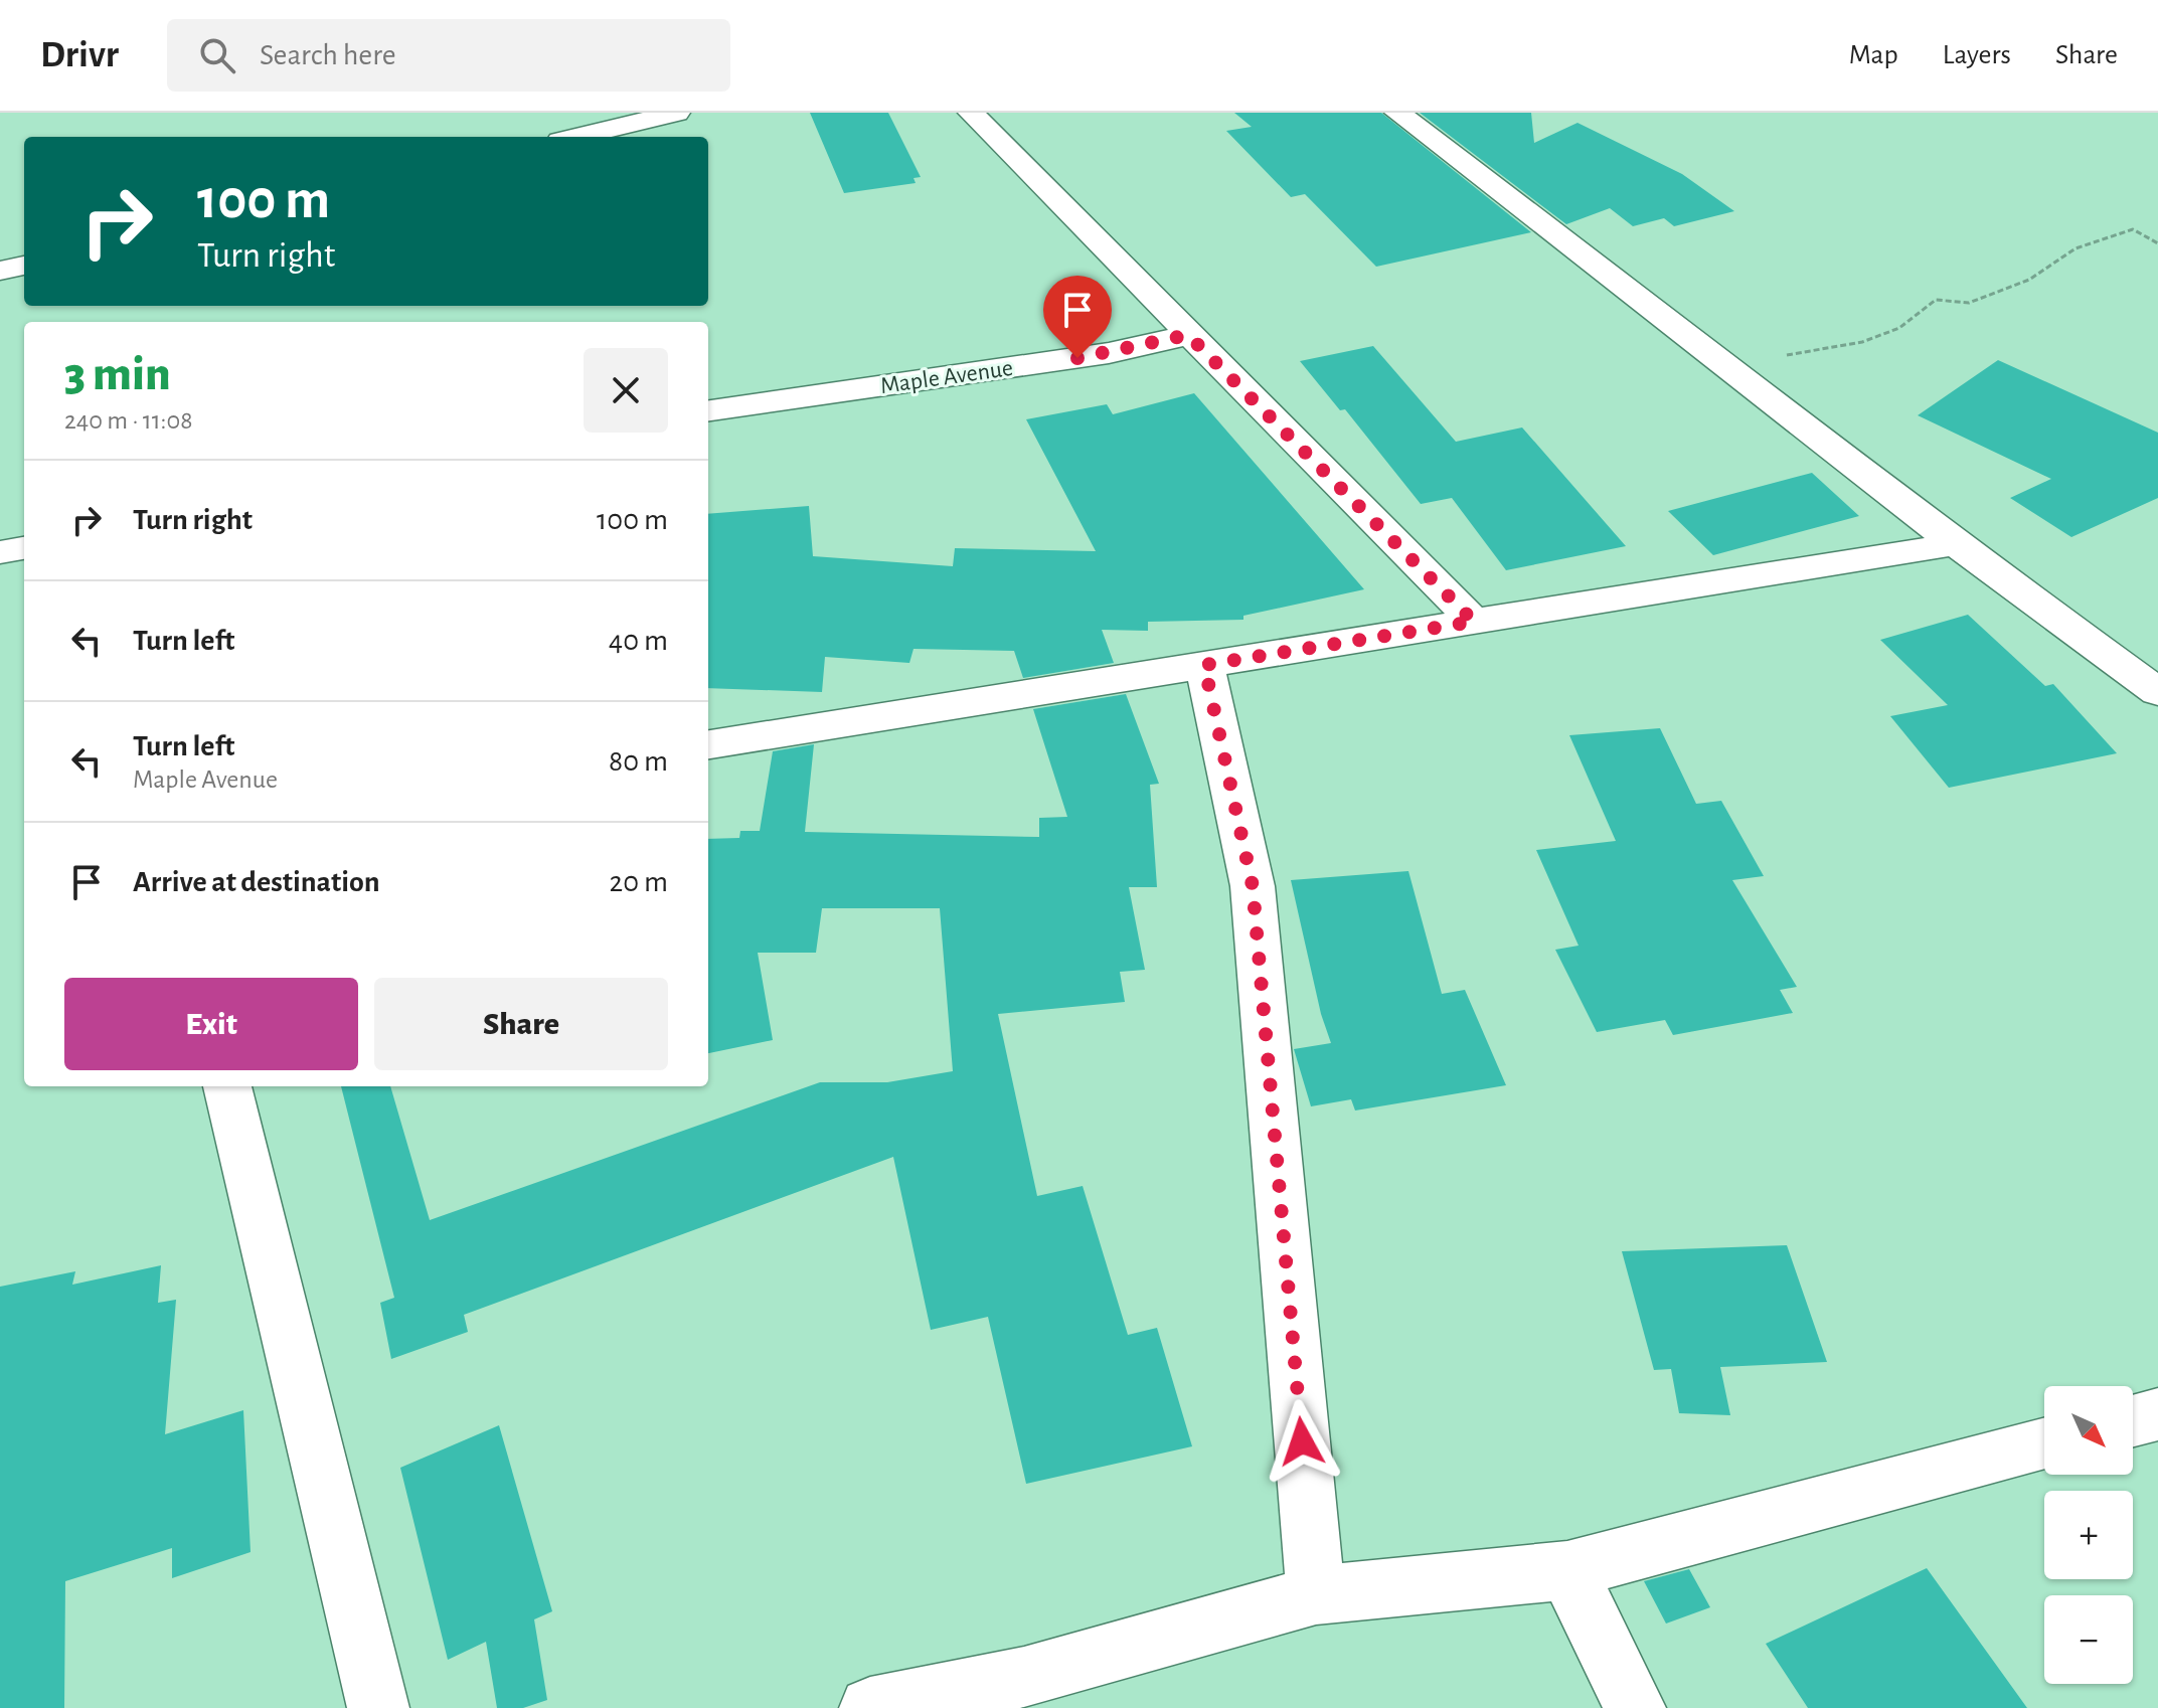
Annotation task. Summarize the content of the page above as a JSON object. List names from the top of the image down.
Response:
{
  "streets": {
    "street": ["Maple Avenue"]
  },
  "north": "bottom right",
  "page": {
    "header": "Drivr",
    "search": "Search here",
    "nav": ["Map", "Layers", "Share"],
    "turn": ["100 m", "Turn right"],
    "heading": ["3 min", "240 m · 11:08"],
    "list": [
      {
        "name": "Turn right",
        "value": "100 m"
      },
      {
        "name": "Turn left",
        "value": "40 m"
      },
      {
        "name": "Turn left",
        "note": "Maple Avenue",
        "value": "80 m"
      },
      {
        "name": "Arrive at destination",
        "value": "20 m"
      }
    ],
    "buttons": ["Exit", "Share"],
    "map_buttons": ["+", "−"]
  }
}
